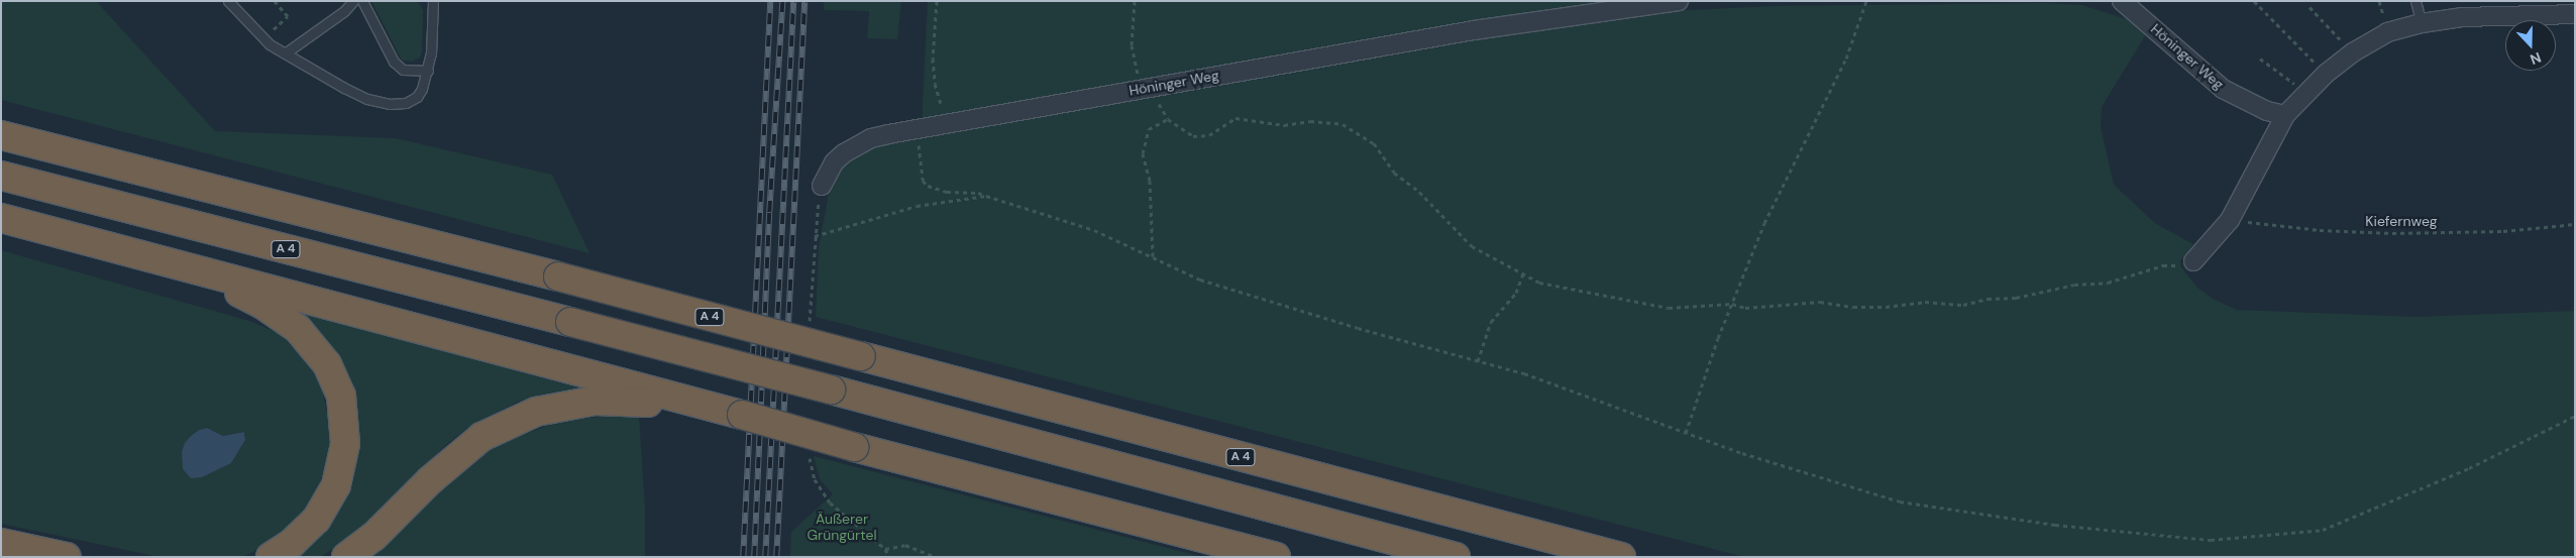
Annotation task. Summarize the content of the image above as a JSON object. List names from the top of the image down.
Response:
{
  "streets": {
    "highway": ["A 4"],
    "street": ["Höninger Weg"],
    "path": ["Kiefernweg"]
  },
  "parks": ["Äußerer Grüngürtel"],
  "north": "bottom"
}
